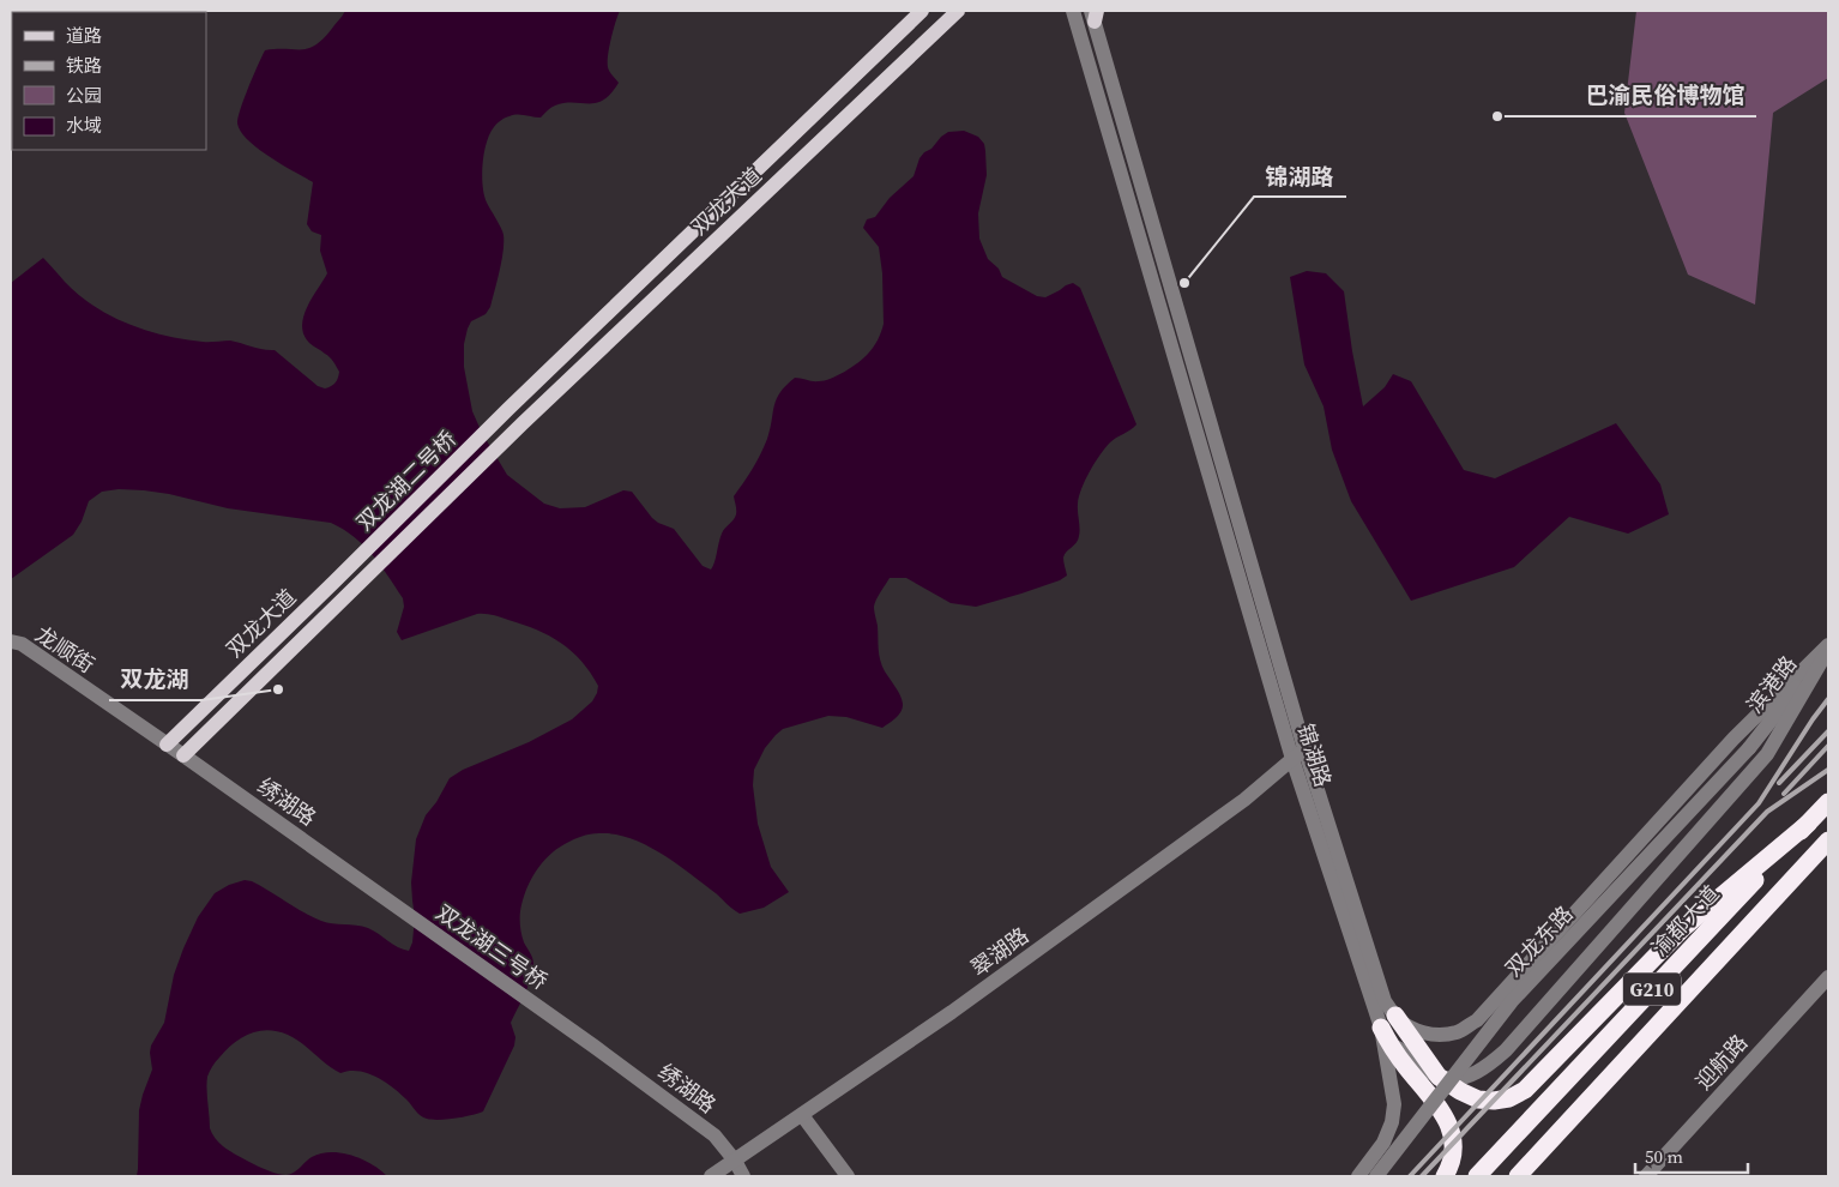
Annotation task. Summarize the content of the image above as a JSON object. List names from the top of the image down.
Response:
{
  "streets": {
    "highway": ["渝都大道", "G210"],
    "main road": ["双龙大道", "双龙湖二号桥"],
    "street": [
      "龙顺街",
      "滨港路",
      "锦湖路",
      "绣湖路",
      "双龙东路",
      "双龙湖三号桥",
      "翠湖路",
      "迎航路"
    ]
  },
  "crossings": [
    ["双龙大道", "双龙湖二号桥"],
    ["双龙大道", "龙顺街"],
    ["双龙大道", "绣湖路"],
    ["龙顺街", "绣湖路"],
    ["滨港路", "双龙东路"],
    ["锦湖路", "翠湖路"],
    ["绣湖路", "双龙湖三号桥"],
    ["绣湖路", "翠湖路"]
  ],
  "places": ["巴渝民俗博物馆", "锦湖路", "双龙湖"],
  "legend": [
    "道路",
    "铁路",
    "公园",
    "水域"
  ],
  "scale_bar": "50 m"
}
